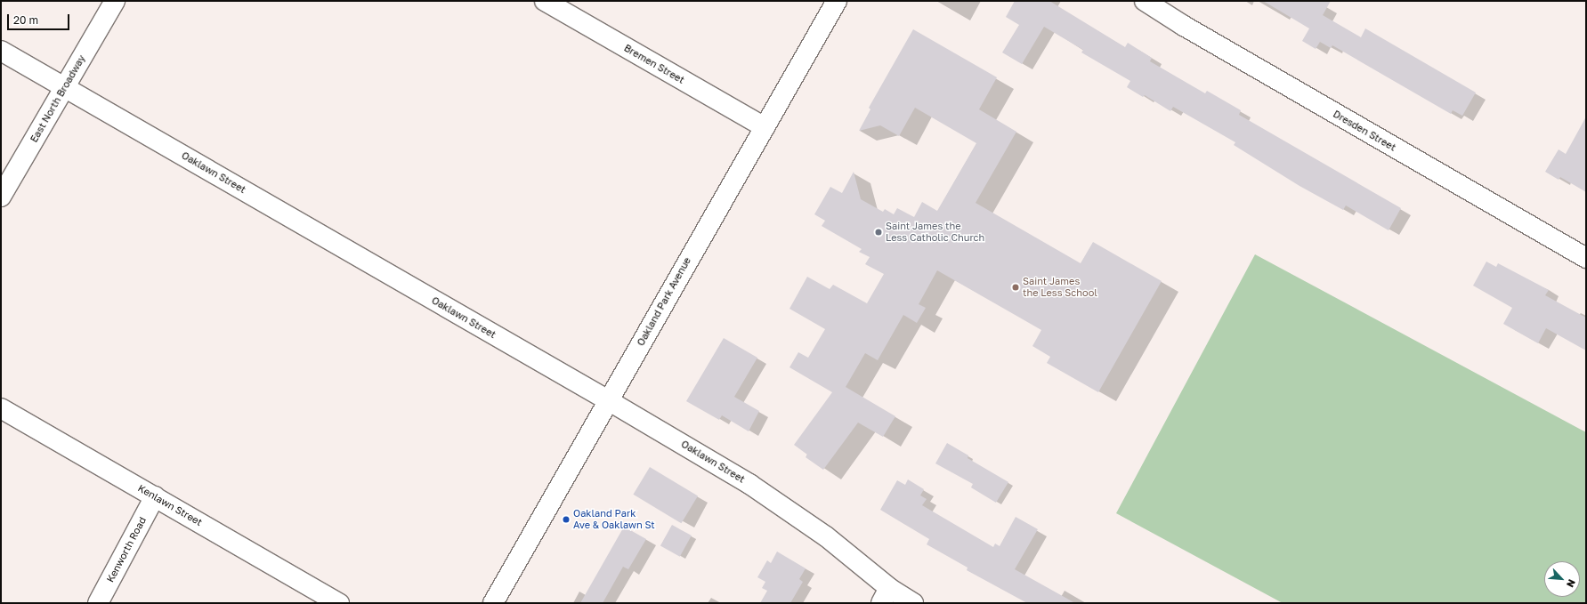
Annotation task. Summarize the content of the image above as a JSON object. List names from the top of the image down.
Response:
{
  "streets": {
    "street": [
      "Bremen Street",
      "East North Broadway",
      "Dresden Street",
      "Oaklawn Street",
      "Oakland Park Avenue",
      "Kenlawn Street",
      "Kenworth Road"
    ]
  },
  "crossings": [
    ["Bremen Street", "Oakland Park Avenue"],
    ["East North Broadway", "Oaklawn Street"],
    ["Oaklawn Street", "Oakland Park Avenue"],
    ["Kenlawn Street", "Kenworth Road"]
  ],
  "places": ["Saint James the Less Catholic Church", "Saint James the Less School", "Oakland Park Ave & Oaklawn St"],
  "scale_bar": "20 m",
  "north": "bottom right"
}
